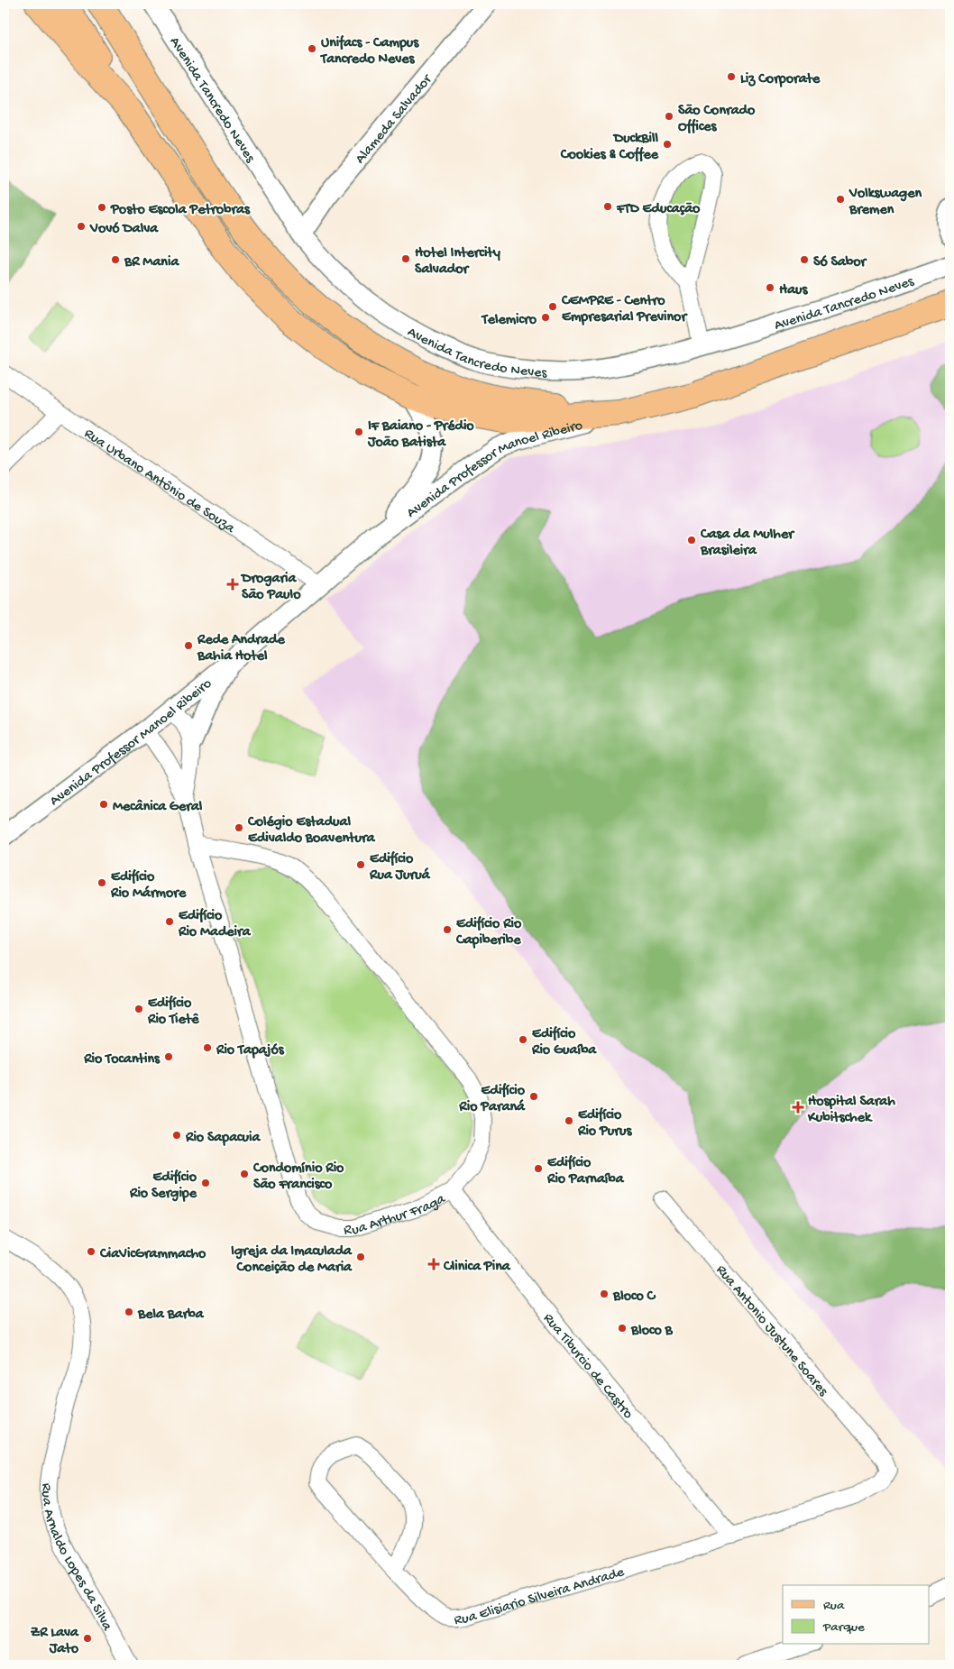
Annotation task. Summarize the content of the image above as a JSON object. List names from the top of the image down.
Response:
{
  "streets": {
    "street": [
      "Avenida Tancredo Neves",
      "Alameda Salvador",
      "Avenida Professor Manoel Ribeiro",
      "Rua Urbano Antônio de Souza",
      "Rua Arthur Fraga",
      "Rua Antonio Justune Soares",
      "Rua Tiburcio de Castro",
      "Rua Arnaldo Lopes da Silva",
      "Rua Elisiario Silveira Andrade"
    ]
  },
  "crossings": [
    ["Avenida Tancredo Neves", "Alameda Salvador"],
    ["Avenida Professor Manoel Ribeiro", "Rua Urbano Antônio de Souza"],
    ["Avenida Professor Manoel Ribeiro", "Rua Arthur Fraga"],
    ["Rua Arthur Fraga", "Rua Tiburcio de Castro"],
    ["Rua Antonio Justune Soares", "Rua Elisiario Silveira Andrade"],
    ["Rua Tiburcio de Castro", "Rua Elisiario Silveira Andrade"]
  ],
  "places": {
    "other": [
      "Unifacs - Campus Tancredo Neves",
      "Liz Corporate",
      "São Conrado Offices",
      "DuckBill Cookies & Coffee",
      "Volkswagen Bremen",
      "FTD Educação",
      "Posto Escola Petrobras",
      "Vovó Dalva",
      "Hotel Intercity Salvador",
      "BR Mania",
      "Só Sabor",
      "Haus",
      "CEMPRE - Centro Empresarial Previnor",
      "Telemicro",
      "IF Baiano - Prédio João Batista",
      "Casa da Mulher Brasileira",
      "Rede Andrade Bahia Hotel",
      "Mecânica Geral",
      "Colégio Estadual Edivaldo Boaventura",
      "Edifício Rua Juruá",
      "Edifício Rio Mármore",
      "Edifício Rio Madeira",
      "Edifício Rio Capiberibe",
      "Edifício Rio Tietê",
      "Edifício Rio Guaíba",
      "Rio Tapajós",
      "Rio Tocantins",
      "Edifício Rio Paraná",
      "Edifício Rio Purus",
      "Rio Sapacuia",
      "Edifício Rio Parnaíba",
      "Condomínio Rio São Francisco",
      "Edifício Rio Sergipe",
      "CiaVicGrammacho",
      "Igreja da Imaculada Conceição de Maria",
      "Bloco C",
      "Bela Barba",
      "Bloco B",
      "ZR Lava Jato"
    ],
    "health": ["Drogaria São Paulo", "Hospital Sarah Kubitschek", "Clinica Pina"]
  },
  "legend": ["Rua", "Parque"]
}
